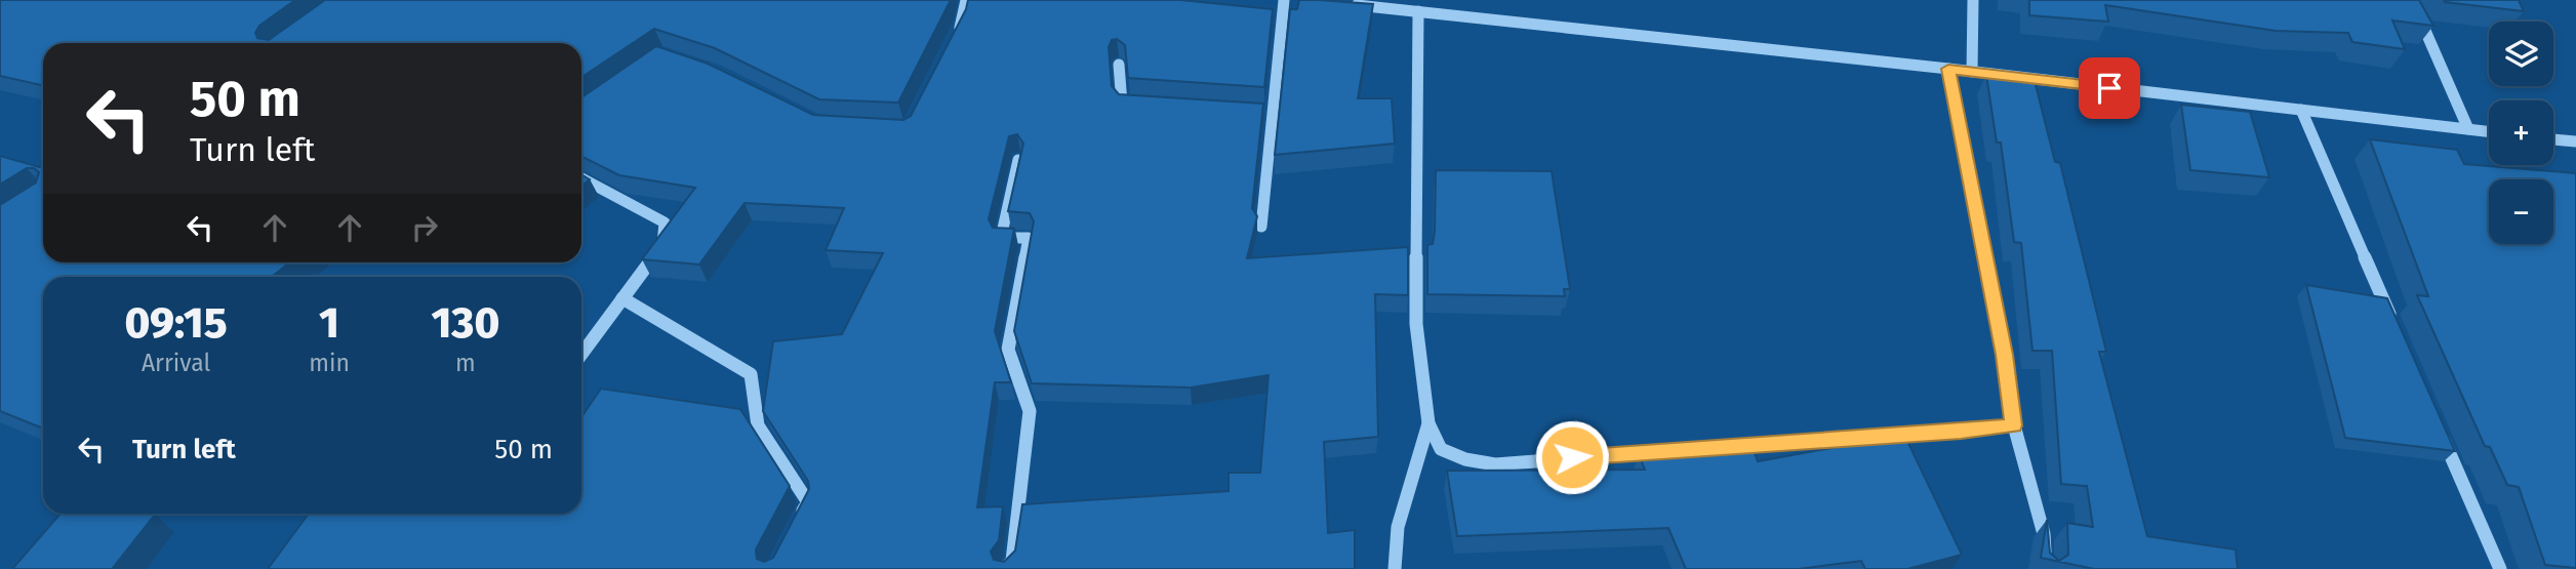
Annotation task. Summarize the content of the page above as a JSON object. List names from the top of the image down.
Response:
{
  "page": {
    "map_buttons": ["+", "−"],
    "turn": ["50 m", "Turn left"],
    "eta": [
      "09:15",
      "Arrival",
      "1",
      "min",
      "130",
      "m"
    ],
    "list": [
      {
        "name": "Turn left",
        "value": "50 m"
      }
    ]
  }
}
